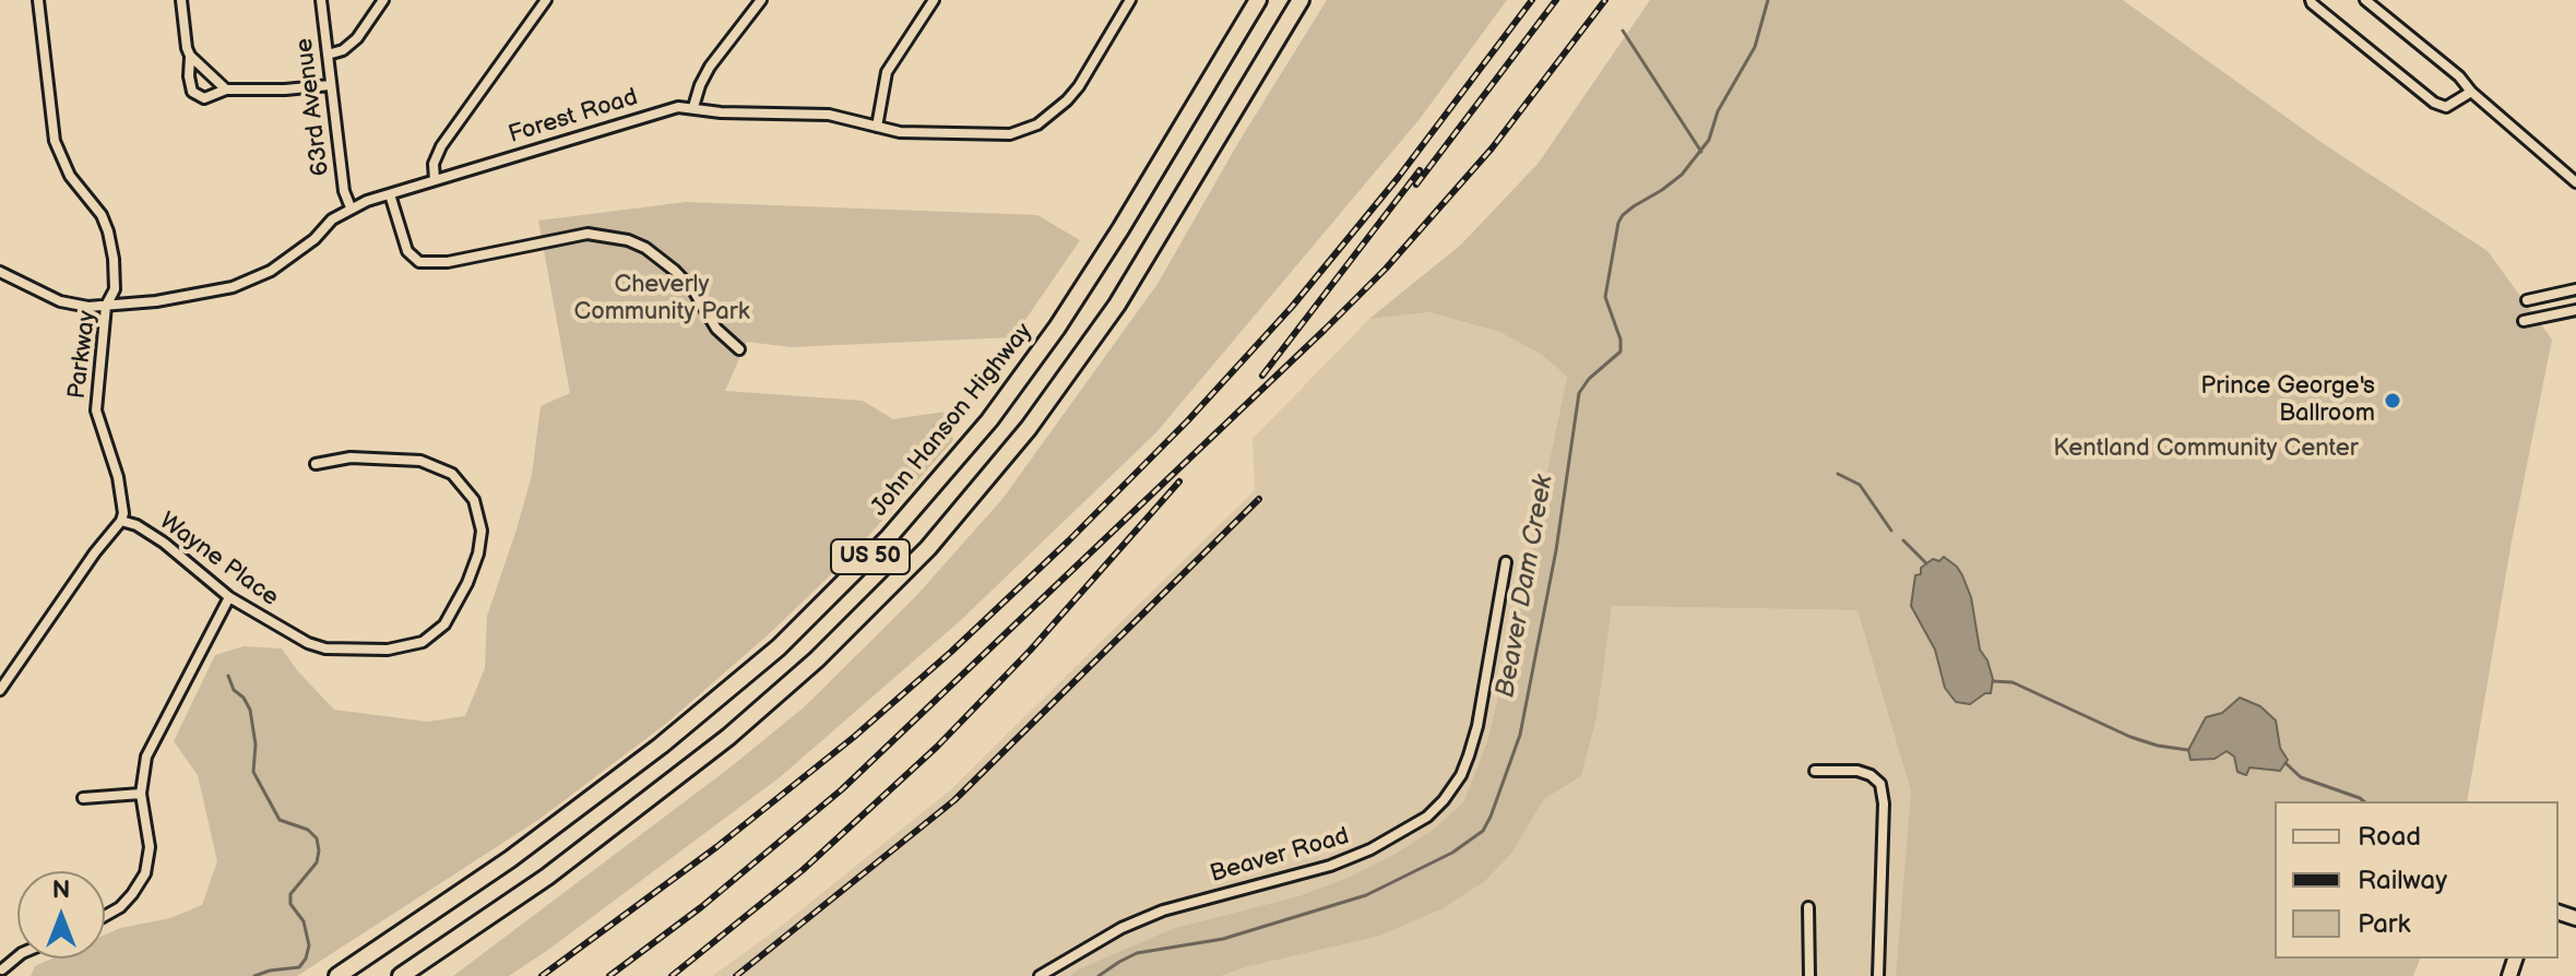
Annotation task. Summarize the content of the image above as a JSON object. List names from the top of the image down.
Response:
{
  "streets": {
    "highway": ["John Hanson Highway", "US 50"],
    "street": [
      "63rd Avenue",
      "Forest Road",
      "Parkway",
      "Wayne Place",
      "Beaver Road"
    ]
  },
  "crossings": [
    ["63rd Avenue", "Forest Road"],
    ["Forest Road", "Parkway"],
    ["Parkway", "Wayne Place"]
  ],
  "water": ["Beaver Dam Creek"],
  "parks": ["Cheverly Community Park", "Kentland Community Center"],
  "places": ["Prince George's Ballroom"],
  "legend": ["Road", "Railway", "Park"],
  "north": "top"
}
